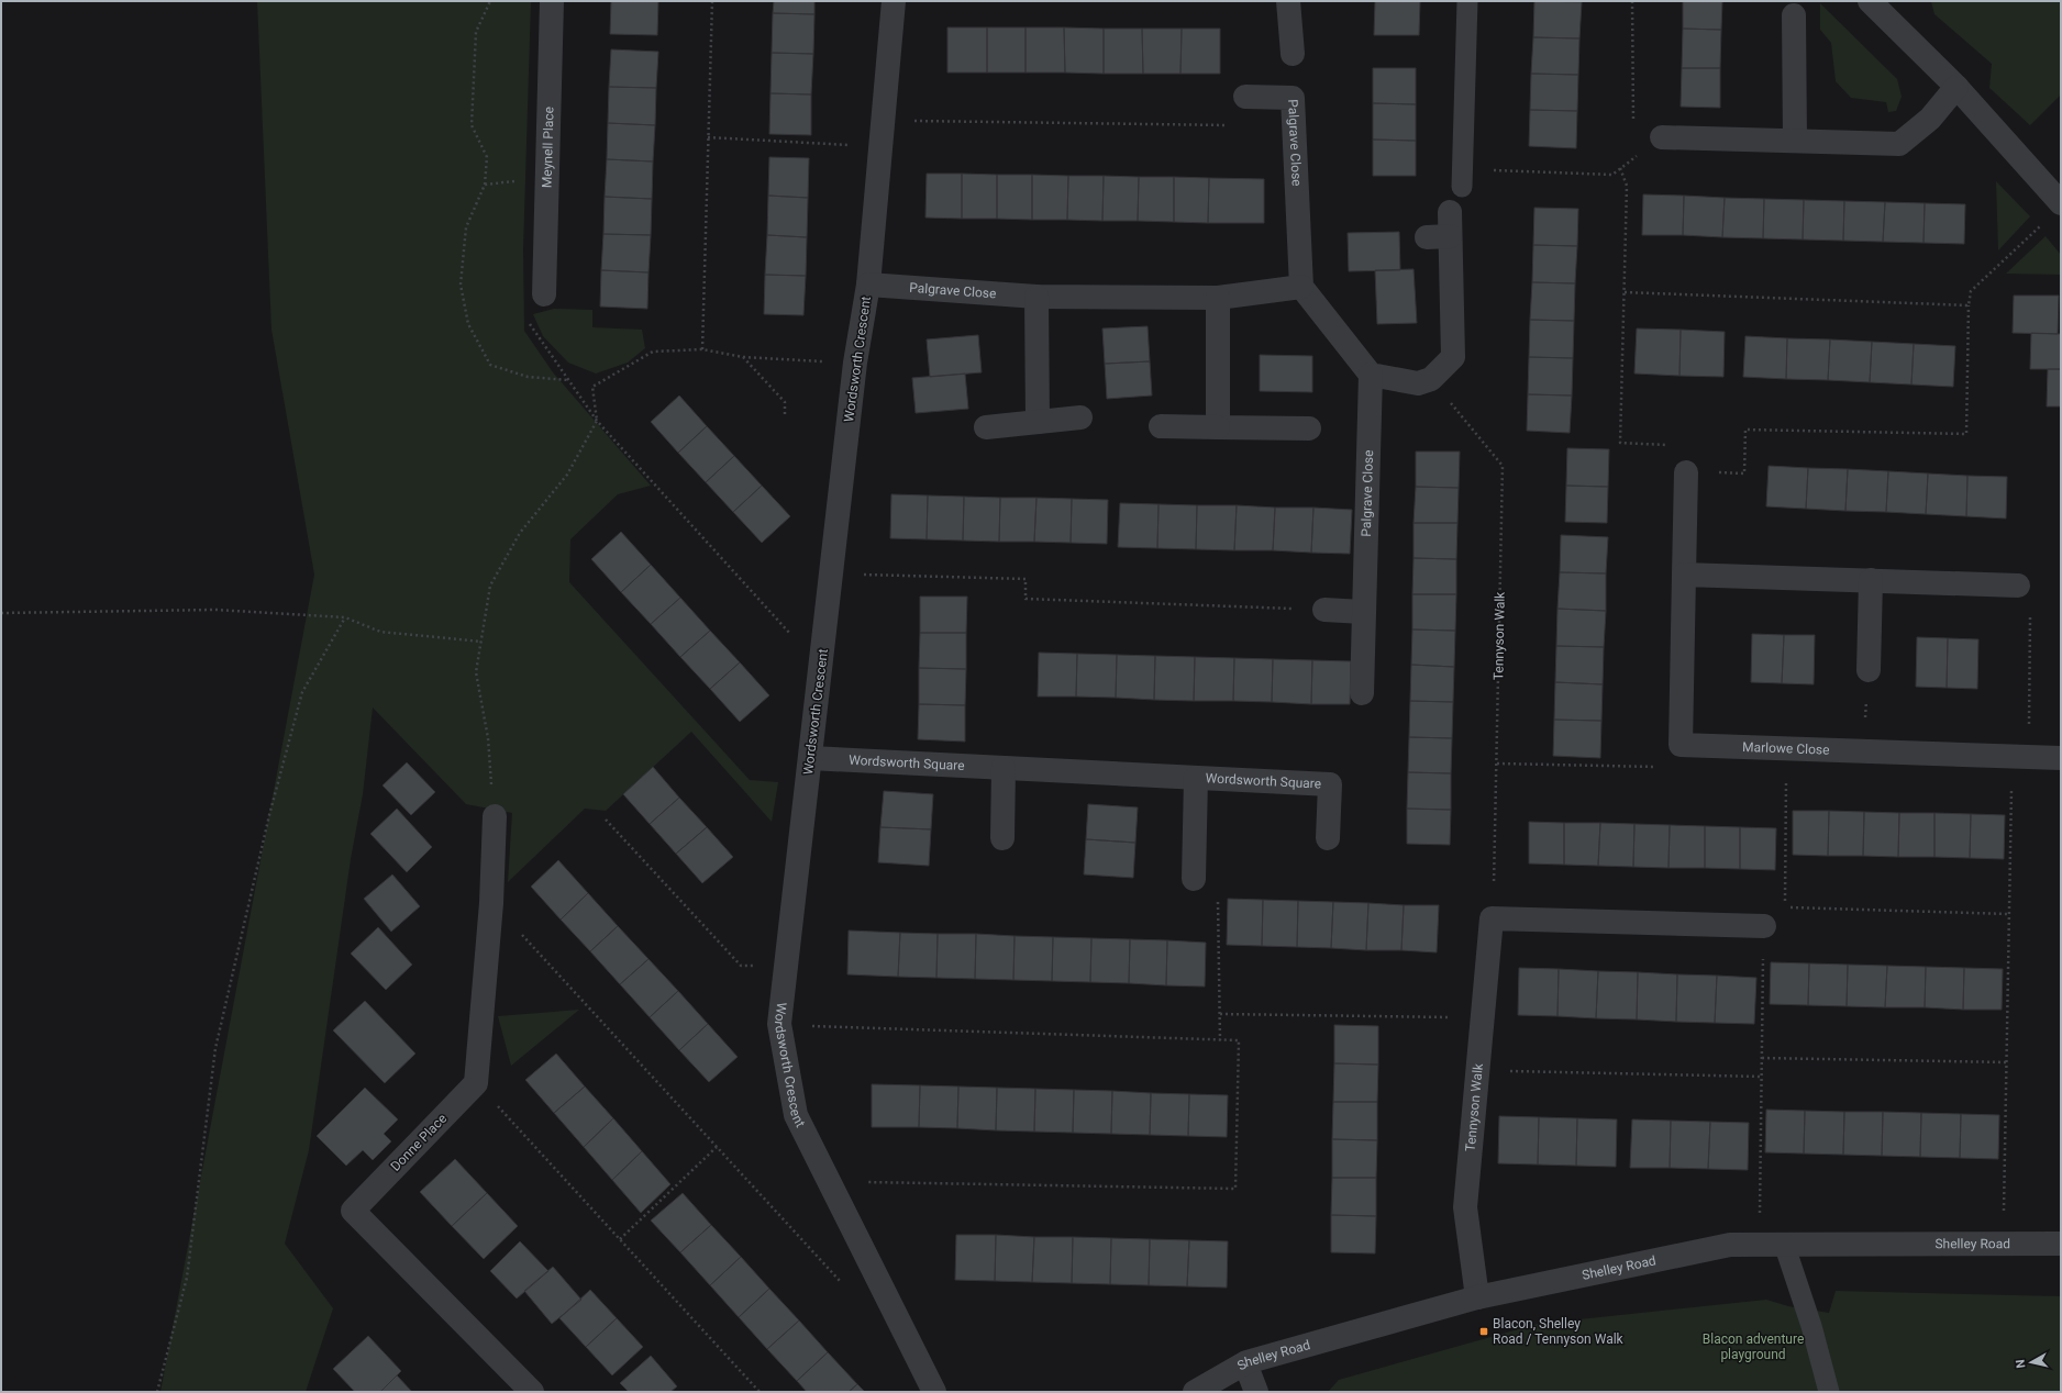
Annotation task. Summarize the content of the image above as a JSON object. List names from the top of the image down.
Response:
{
  "streets": {
    "street": [
      "Palgrave Close",
      "Meynell Place",
      "Wordsworth Crescent",
      "Tennyson Walk",
      "Marlowe Close",
      "Wordsworth Square",
      "Donne Place",
      "Shelley Road"
    ]
  },
  "crossings": [
    ["Palgrave Close", "Wordsworth Crescent"],
    ["Wordsworth Crescent", "Wordsworth Square"],
    ["Tennyson Walk", "Shelley Road"]
  ],
  "parks": ["Blacon adventure playground"],
  "places": {
    "transit": ["Blacon, Shelley Road / Tennyson Walk"]
  },
  "north": "left"
}
